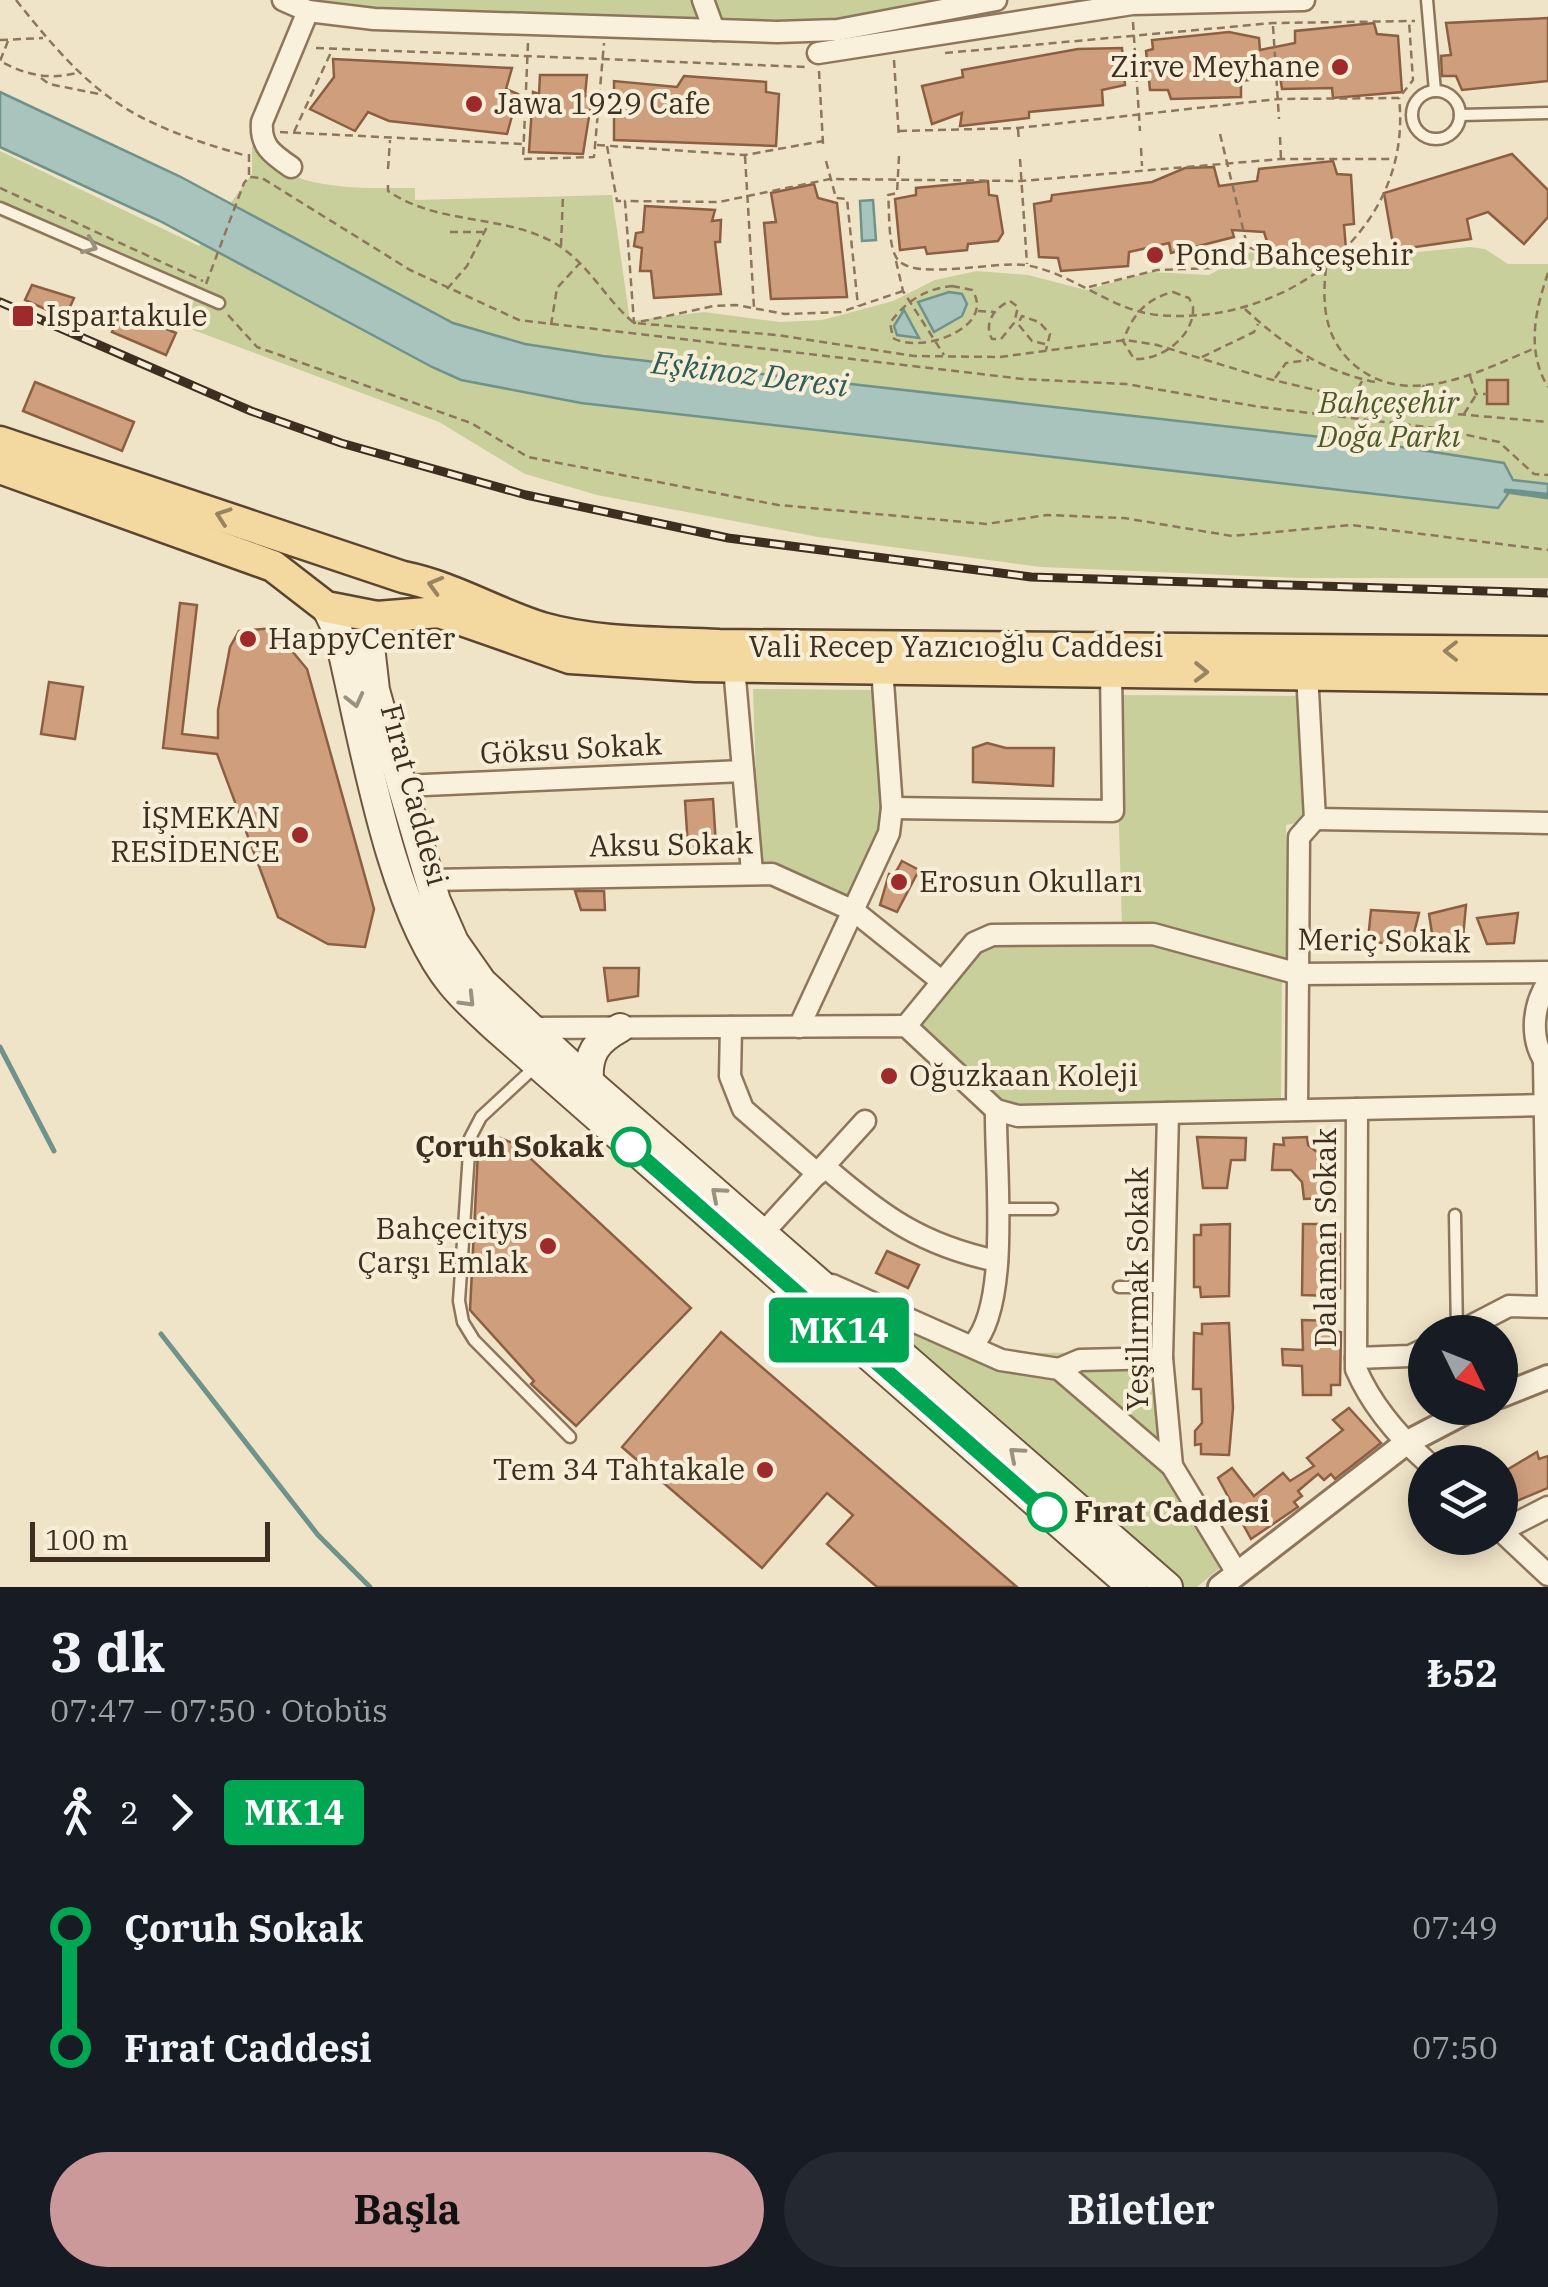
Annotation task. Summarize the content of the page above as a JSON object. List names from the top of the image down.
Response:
{
  "streets": {
    "main road": ["Vali Recep Yazıcıoğlu Caddesi", "Fırat Caddesi"],
    "street": [
      "Göksu Sokak",
      "Aksu Sokak",
      "Meriç Sokak",
      "Dalaman Sokak",
      "Yeşilırmak Sokak"
    ]
  },
  "crossings": [
    ["Vali Recep Yazıcıoğlu Caddesi", "Fırat Caddesi"],
    ["Göksu Sokak", "Fırat Caddesi"],
    ["Fırat Caddesi", "Aksu Sokak"],
    ["Aksu Sokak", "Meriç Sokak"]
  ],
  "water": ["Eşkinoz Deresi"],
  "parks": ["Bahçeşehir Doğa Parkı"],
  "places": {
    "other": [
      "Zirve Meyhane",
      "Jawa 1929 Cafe",
      "Pond Bahçeşehir",
      "HappyCenter",
      "İŞMEKAN RESİDENCE",
      "Erosun Okulları",
      "Oğuzkaan Koleji",
      "Çoruh Sokak",
      "Bahçecitys Çarşı Emlak",
      "Tem 34 Tahtakale",
      "Fırat Caddesi"
    ],
    "transit": ["Ispartakule"]
  },
  "lines": ["bus line MK14"],
  "scale_bar": "100 m",
  "north": "bottom right",
  "page": {
    "on_map": "MK14",
    "scale": "100 m",
    "heading": ["3 dk", "07:47 – 07:50 · Otobüs", "₺52"],
    "legs": ["2", "MK14"],
    "list": [
      {
        "name": "Çoruh Sokak",
        "value": "07:49"
      },
      {
        "name": "Fırat Caddesi",
        "value": "07:50"
      }
    ],
    "buttons": ["Başla", "Biletler"]
  }
}
